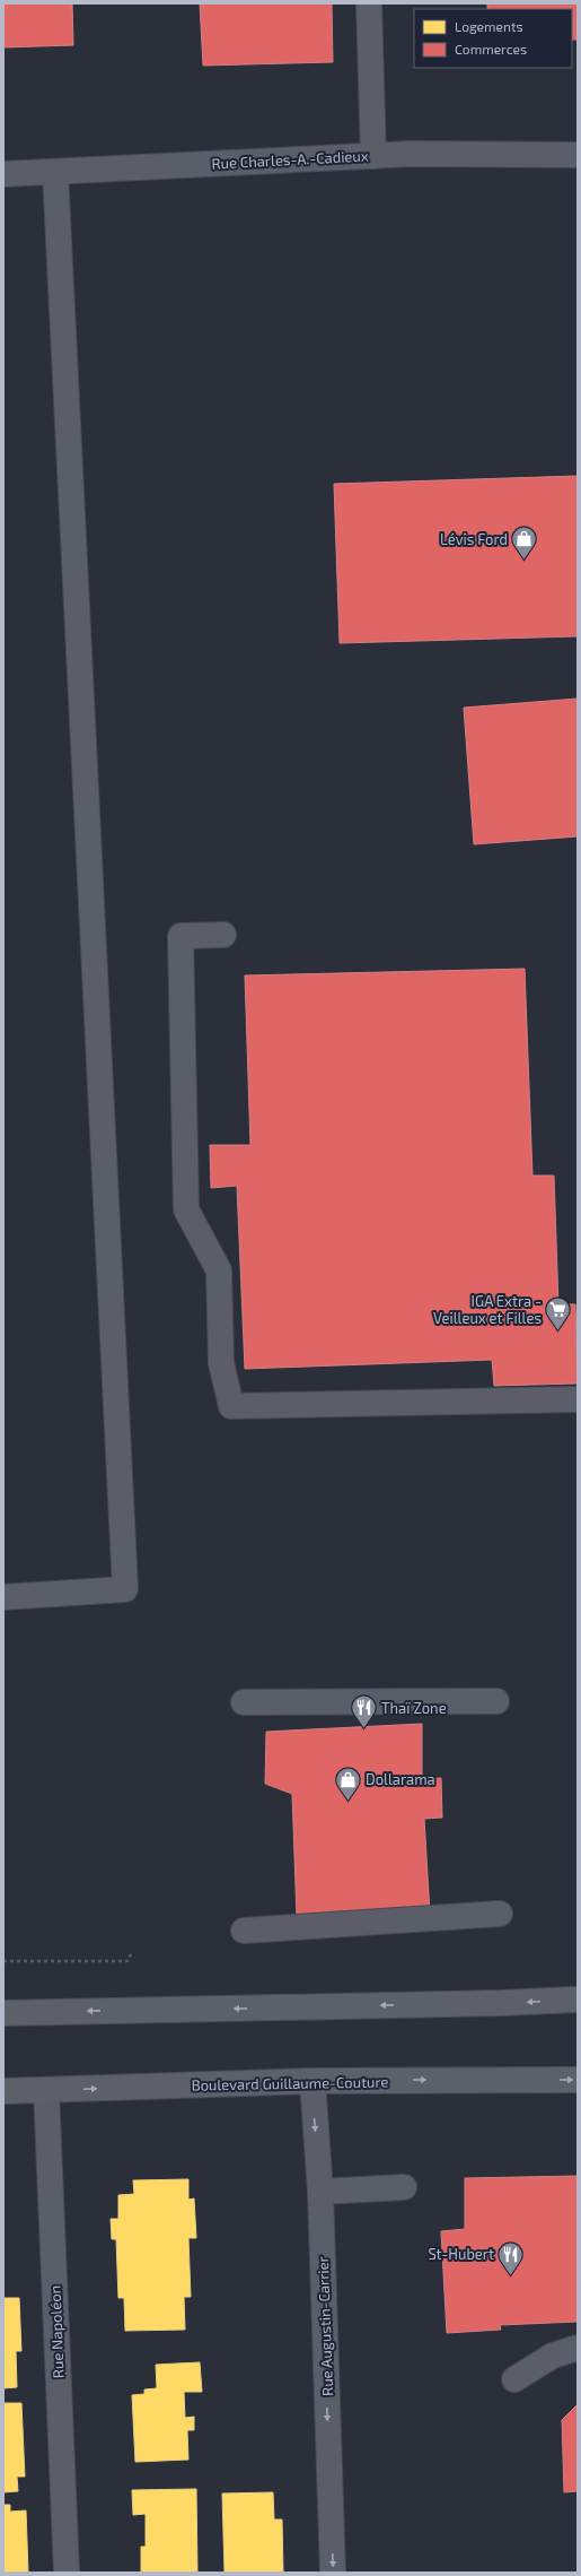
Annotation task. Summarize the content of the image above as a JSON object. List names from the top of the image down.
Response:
{
  "streets": {
    "main road": ["Boulevard Guillaume-Couture"],
    "street": ["Rue Charles-A.-Cadieux", "Rue Augustin-Carrier", "Rue Napoléon"]
  },
  "crossings": [
    ["Boulevard Guillaume-Couture", "Rue Augustin-Carrier"],
    ["Boulevard Guillaume-Couture", "Rue Napoléon"]
  ],
  "one_way": ["Rue Augustin-Carrier"],
  "places": {
    "shop": ["Lévis Ford", "Dollarama"],
    "supermarket": ["IGA Extra - Veilleux et Filles"],
    "restaurant": ["Thaï Zone", "St-Hubert"]
  },
  "legend": ["Logements", "Commerces"]
}
